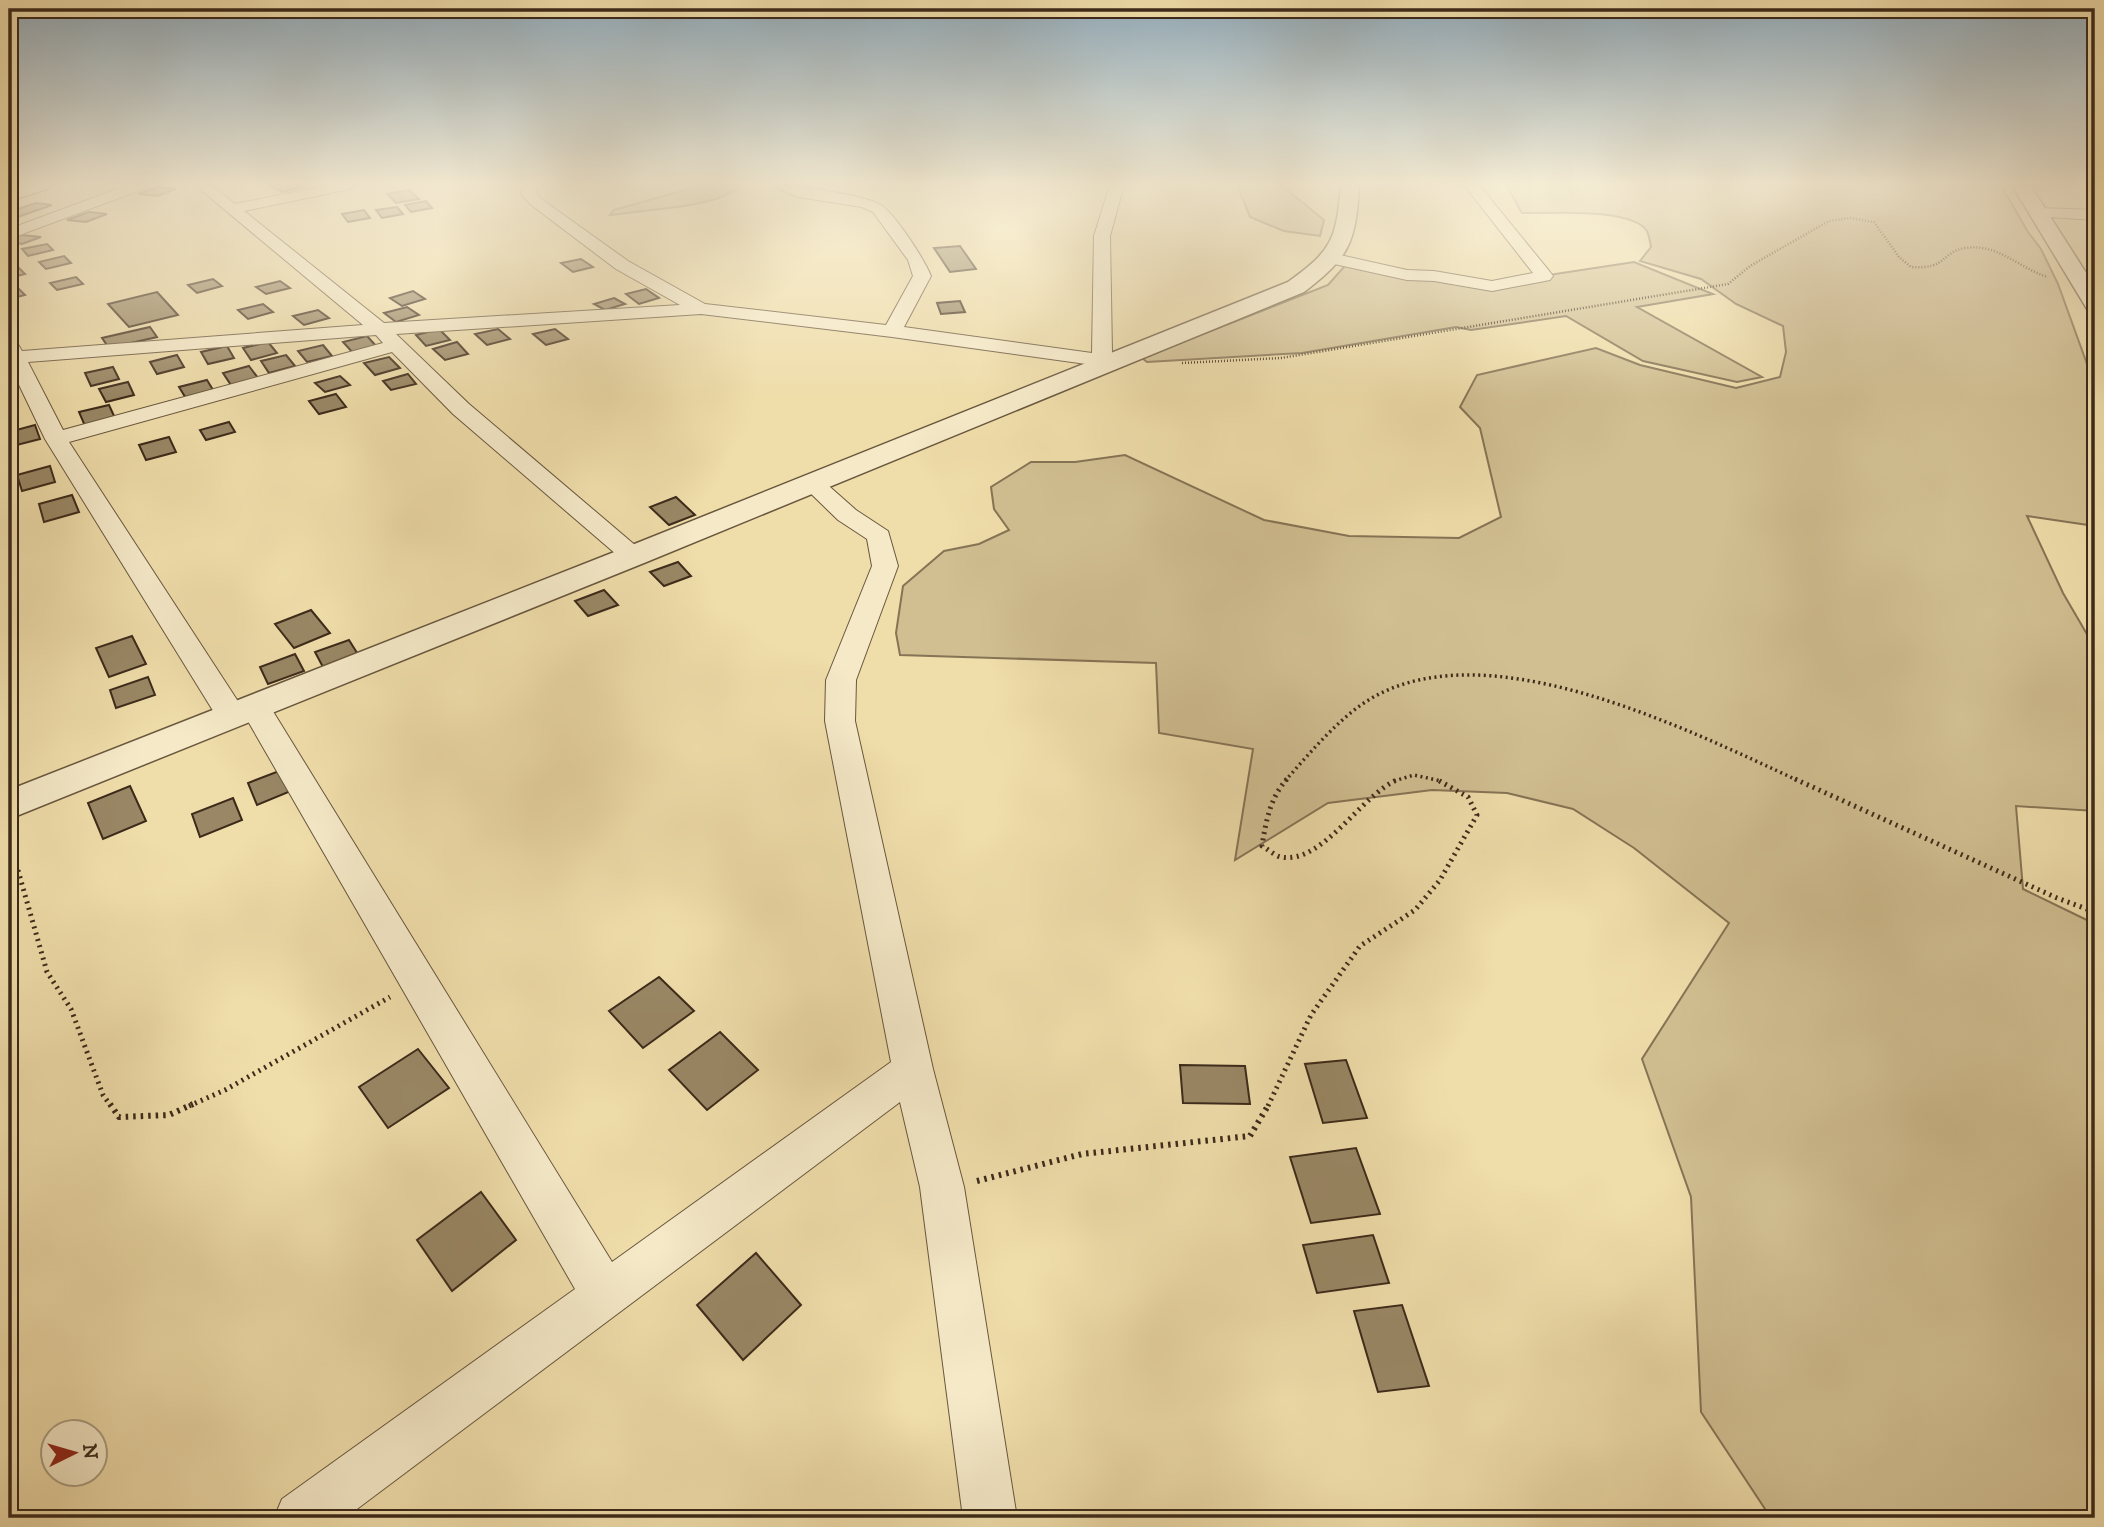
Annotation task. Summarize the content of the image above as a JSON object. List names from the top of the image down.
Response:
{
  "north": "right"
}
